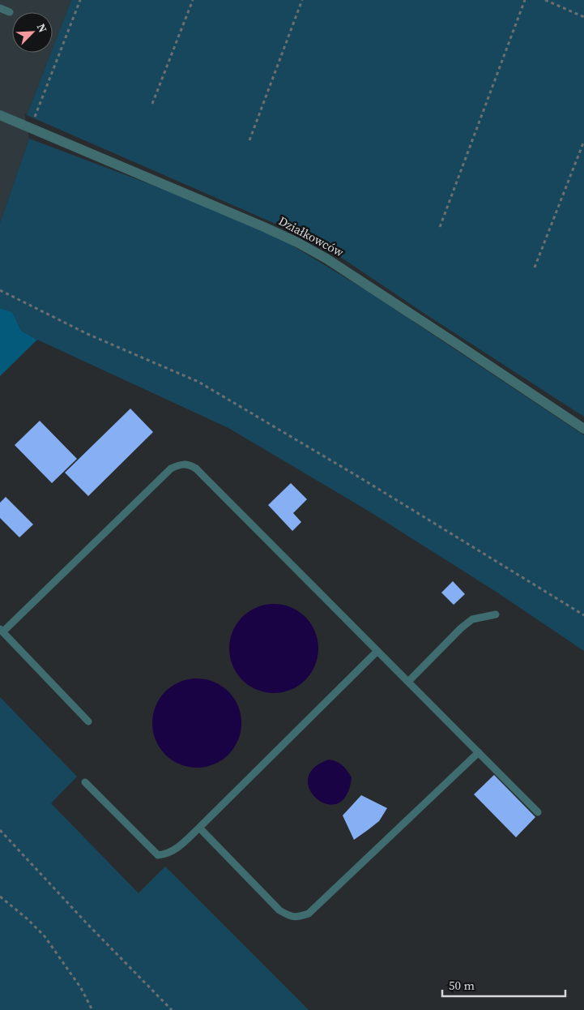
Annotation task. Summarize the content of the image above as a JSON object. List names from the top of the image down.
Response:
{
  "streets": {
    "street": ["Działkowców"]
  },
  "scale_bar": "50 m",
  "north": "top right"
}
